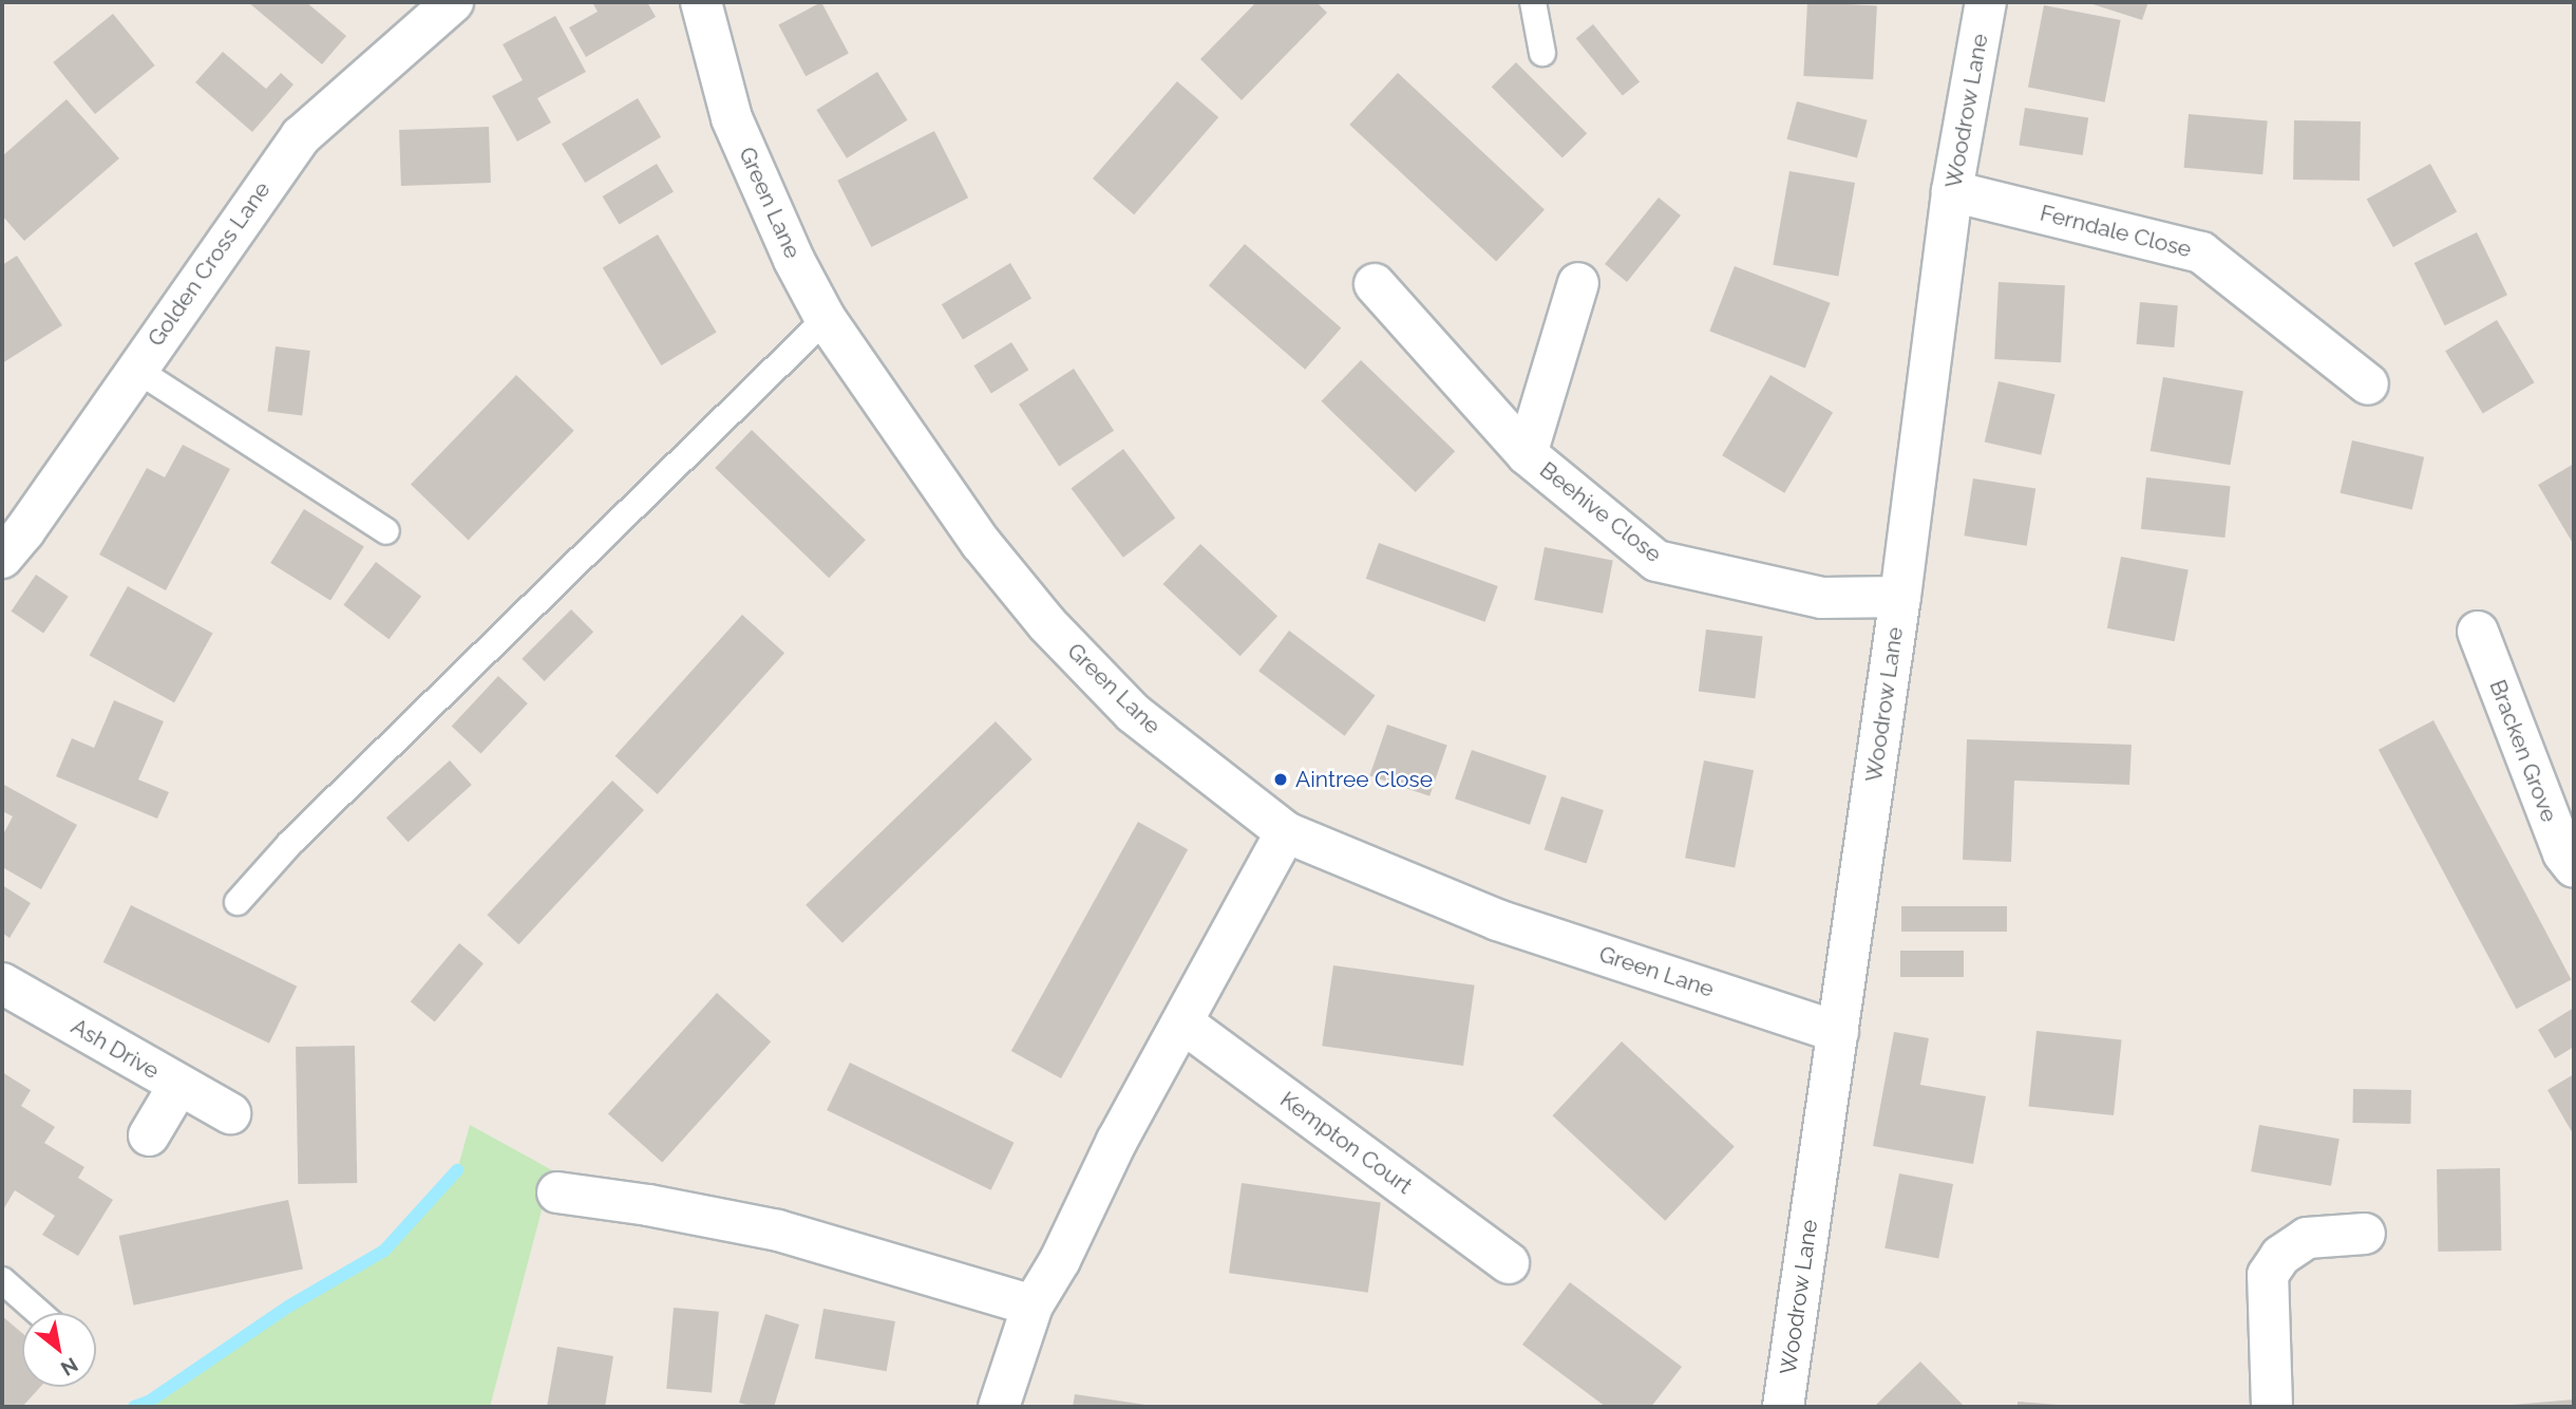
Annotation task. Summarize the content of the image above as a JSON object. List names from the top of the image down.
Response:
{
  "streets": {
    "street": [
      "Woodrow Lane",
      "Green Lane",
      "Ferndale Close",
      "Golden Cross Lane",
      "Beehive Close",
      "Bracken Grove",
      "Ash Drive",
      "Kempton Court"
    ]
  },
  "crossings": [
    ["Woodrow Lane", "Green Lane"],
    ["Woodrow Lane", "Ferndale Close"],
    ["Woodrow Lane", "Beehive Close"]
  ],
  "places": ["Aintree Close"],
  "north": "bottom right"
}
